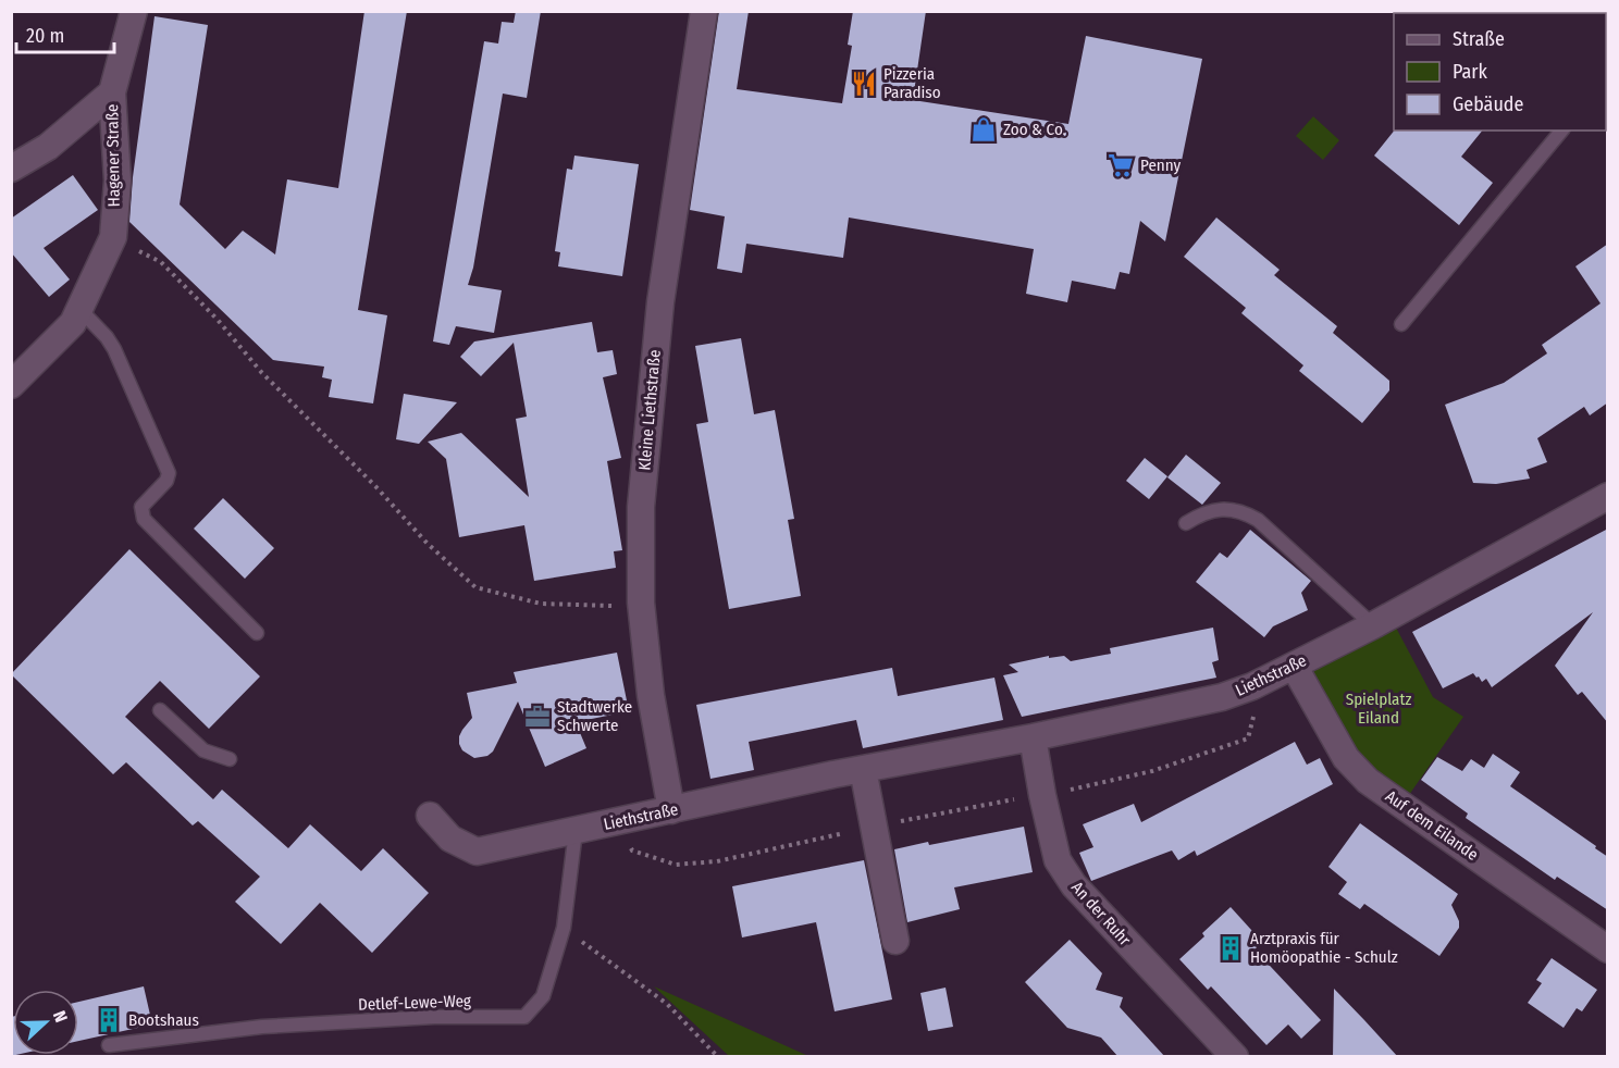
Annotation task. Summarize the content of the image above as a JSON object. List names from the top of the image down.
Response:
{
  "streets": {
    "street": [
      "Hagener Straße",
      "Kleine Liethstraße",
      "Liethstraße",
      "Auf dem Eilande",
      "An der Ruhr"
    ],
    "lane": ["Detlef-Lewe-Weg"]
  },
  "crossings": [
    ["Kleine Liethstraße", "Liethstraße"],
    ["Liethstraße", "Auf dem Eilande"],
    ["Liethstraße", "An der Ruhr"],
    ["Liethstraße", "Detlef-Lewe-Weg"]
  ],
  "parks": ["Spielplatz Eiland"],
  "places": {
    "restaurant": ["Pizzeria Paradiso"],
    "shop": ["Zoo & Co."],
    "supermarket": ["Penny"],
    "office": ["Stadtwerke Schwerte"],
    "building": ["Arztpraxis für Homöopathie - Schulz", "Bootshaus"]
  },
  "legend": ["Straße", "Park", "Gebäude"],
  "scale_bar": "20 m",
  "north": "right"
}
